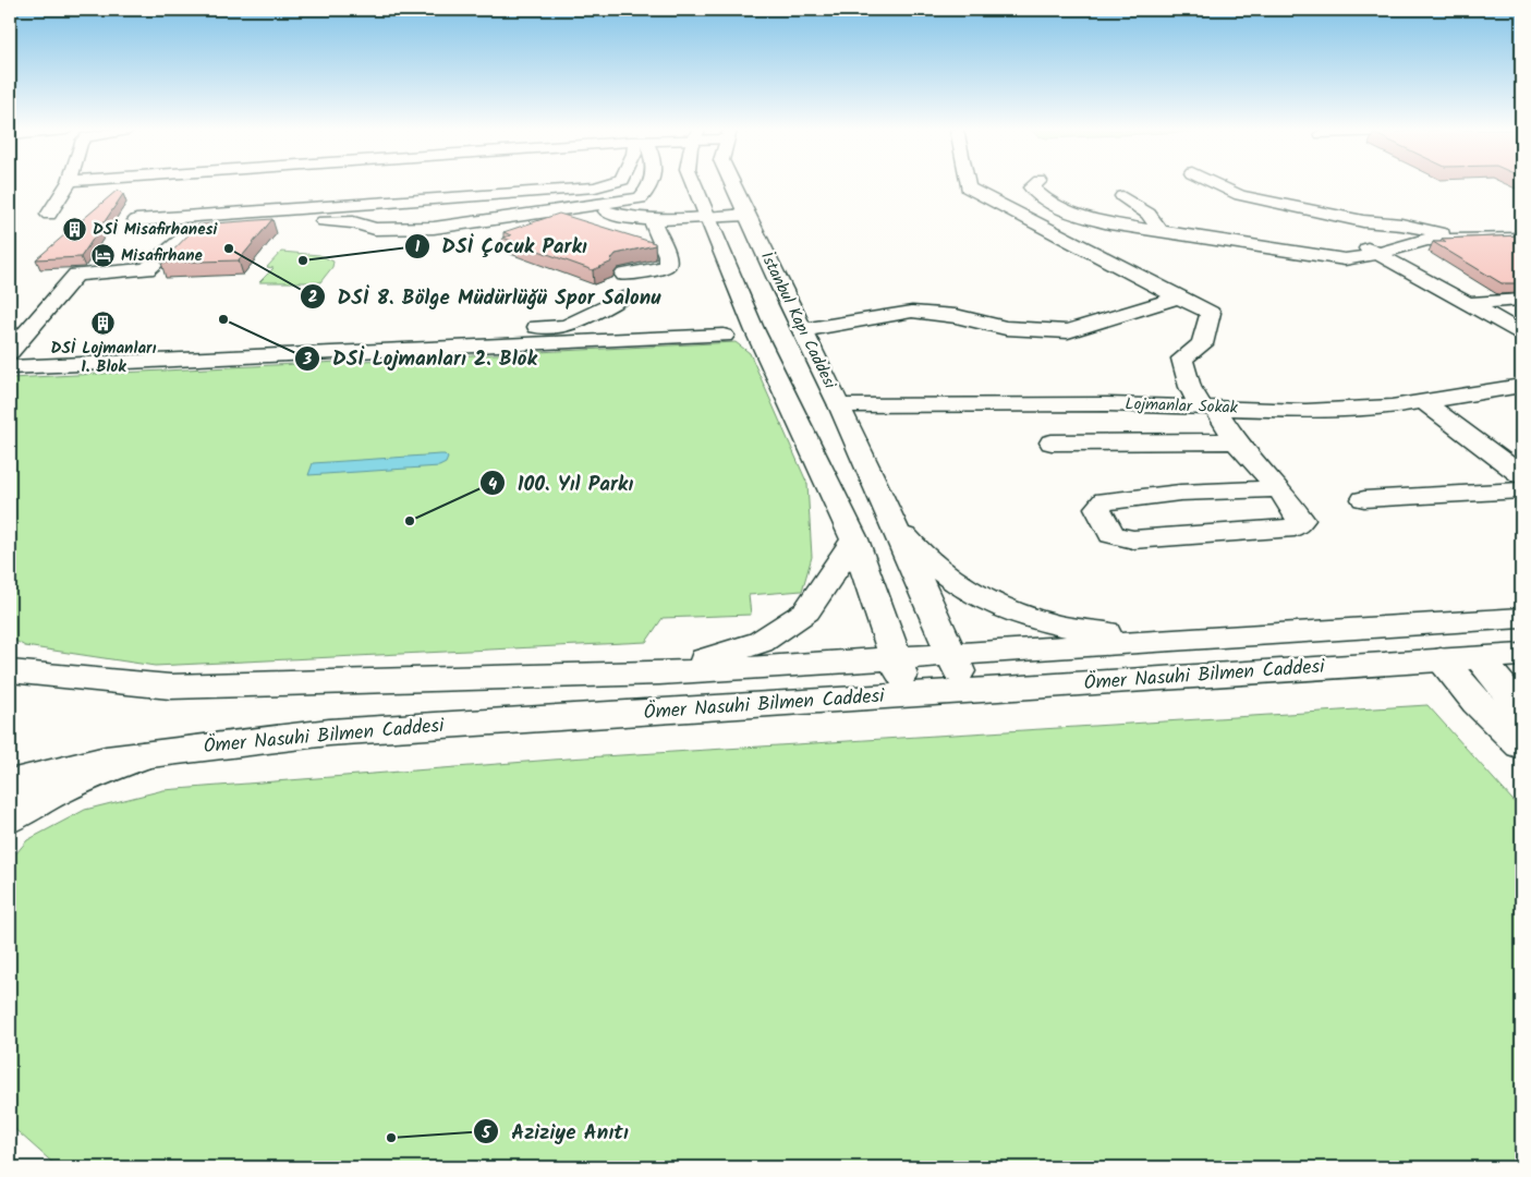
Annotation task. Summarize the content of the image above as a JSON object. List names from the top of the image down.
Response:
{
  "streets": {
    "main road": ["İstanbul Kapı Caddesi", "Lojmanlar Sokak", "Ömer Nasuhi Bilmen Caddesi"]
  },
  "crossings": [
    ["İstanbul Kapı Caddesi", "Lojmanlar Sokak"]
  ],
  "places": {
    "building": ["DSİ Misafirhanesi", "DSİ Lojmanları 1. Blok"],
    "other": [
      "DSİ 8. Bölge Müdürlüğü Spor Salonu",
      "DSİ Çocuk Parkı",
      "DSİ Lojmanları 2. Blok",
      "100. Yıl Parkı",
      "Aziziye Anıtı"
    ],
    "hotel": ["Misafirhane"]
  }
}
